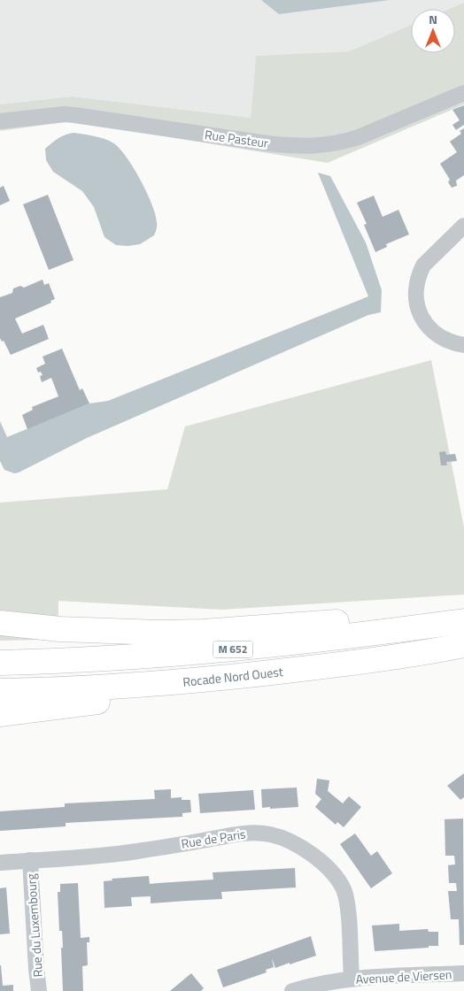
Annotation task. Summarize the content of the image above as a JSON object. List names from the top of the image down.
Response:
{
  "streets": {
    "highway": ["M 652", "Rocade Nord Ouest"],
    "street": [
      "Rue Pasteur",
      "Rue de Paris",
      "Rue du Luxembourg",
      "Avenue de Viersen"
    ]
  },
  "crossings": [
    ["Rue de Paris", "Rue du Luxembourg"],
    ["Rue de Paris", "Avenue de Viersen"]
  ],
  "north": "top"
}
